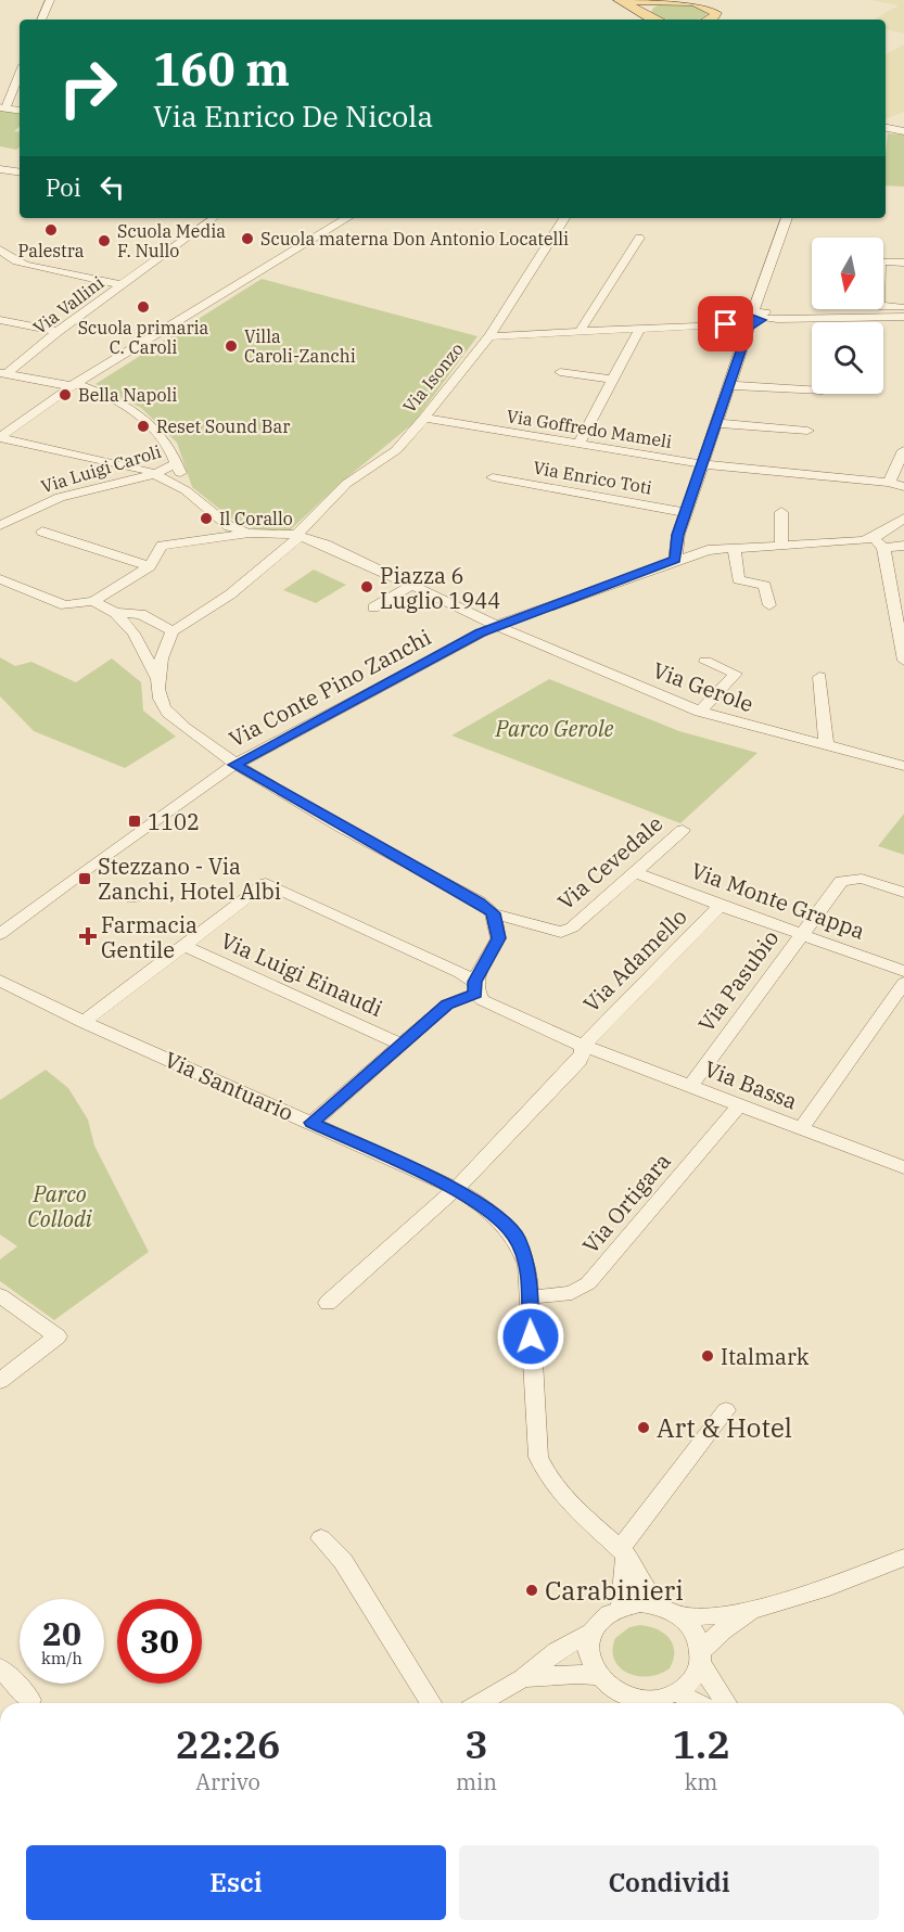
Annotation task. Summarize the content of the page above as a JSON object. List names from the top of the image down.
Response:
{
  "streets": {
    "street": [
      "Via Vallini",
      "Via Isonzo",
      "Via Goffredo Mameli",
      "Via Luigi Caroli",
      "Via Enrico Toti",
      "Via Gerole",
      "Via Conte Pino Zanchi",
      "Via Cevedale",
      "Via Monte Grappa",
      "Via Adamello",
      "Via Luigi Einaudi",
      "Via Pasubio",
      "Via Bassa",
      "Via Santuario",
      "Via Ortigara"
    ]
  },
  "crossings": [
    ["Via Isonzo", "Via Goffredo Mameli"],
    ["Via Isonzo", "Via Gerole"],
    ["Via Gerole", "Via Conte Pino Zanchi"],
    ["Via Cevedale", "Via Monte Grappa"],
    ["Via Monte Grappa", "Via Adamello"],
    ["Via Monte Grappa", "Via Pasubio"],
    ["Via Adamello", "Via Bassa"],
    ["Via Adamello", "Via Santuario"],
    ["Via Luigi Einaudi", "Via Bassa"],
    ["Via Pasubio", "Via Bassa"],
    ["Via Bassa", "Via Ortigara"],
    ["Via Santuario", "Via Ortigara"]
  ],
  "parks": ["Parco Gerole", "Parco Collodi"],
  "places": {
    "other": [
      "Palestra",
      "Scuola materna Don Antonio Locatelli",
      "Scuola Media F. Nullo",
      "Scuola primaria C. Caroli",
      "Villa Caroli-Zanchi",
      "Bella Napoli",
      "Reset Sound Bar",
      "Il Corallo",
      "Piazza 6 Luglio 1944",
      "Italmark",
      "Art & Hotel",
      "Carabinieri"
    ],
    "transit": ["1102", "Stezzano - Via Zanchi, Hotel Albi"],
    "health": ["Farmacia Gentile"]
  },
  "north": "bottom",
  "page": {
    "turn": ["160 m", "Via Enrico De Nicola"],
    "then": "Poi",
    "speed": "20 km/h",
    "limit": "30",
    "eta": [
      "22:26",
      "Arrivo",
      "3",
      "min",
      "1.2",
      "km"
    ],
    "buttons": ["Esci", "Condividi"]
  }
}
